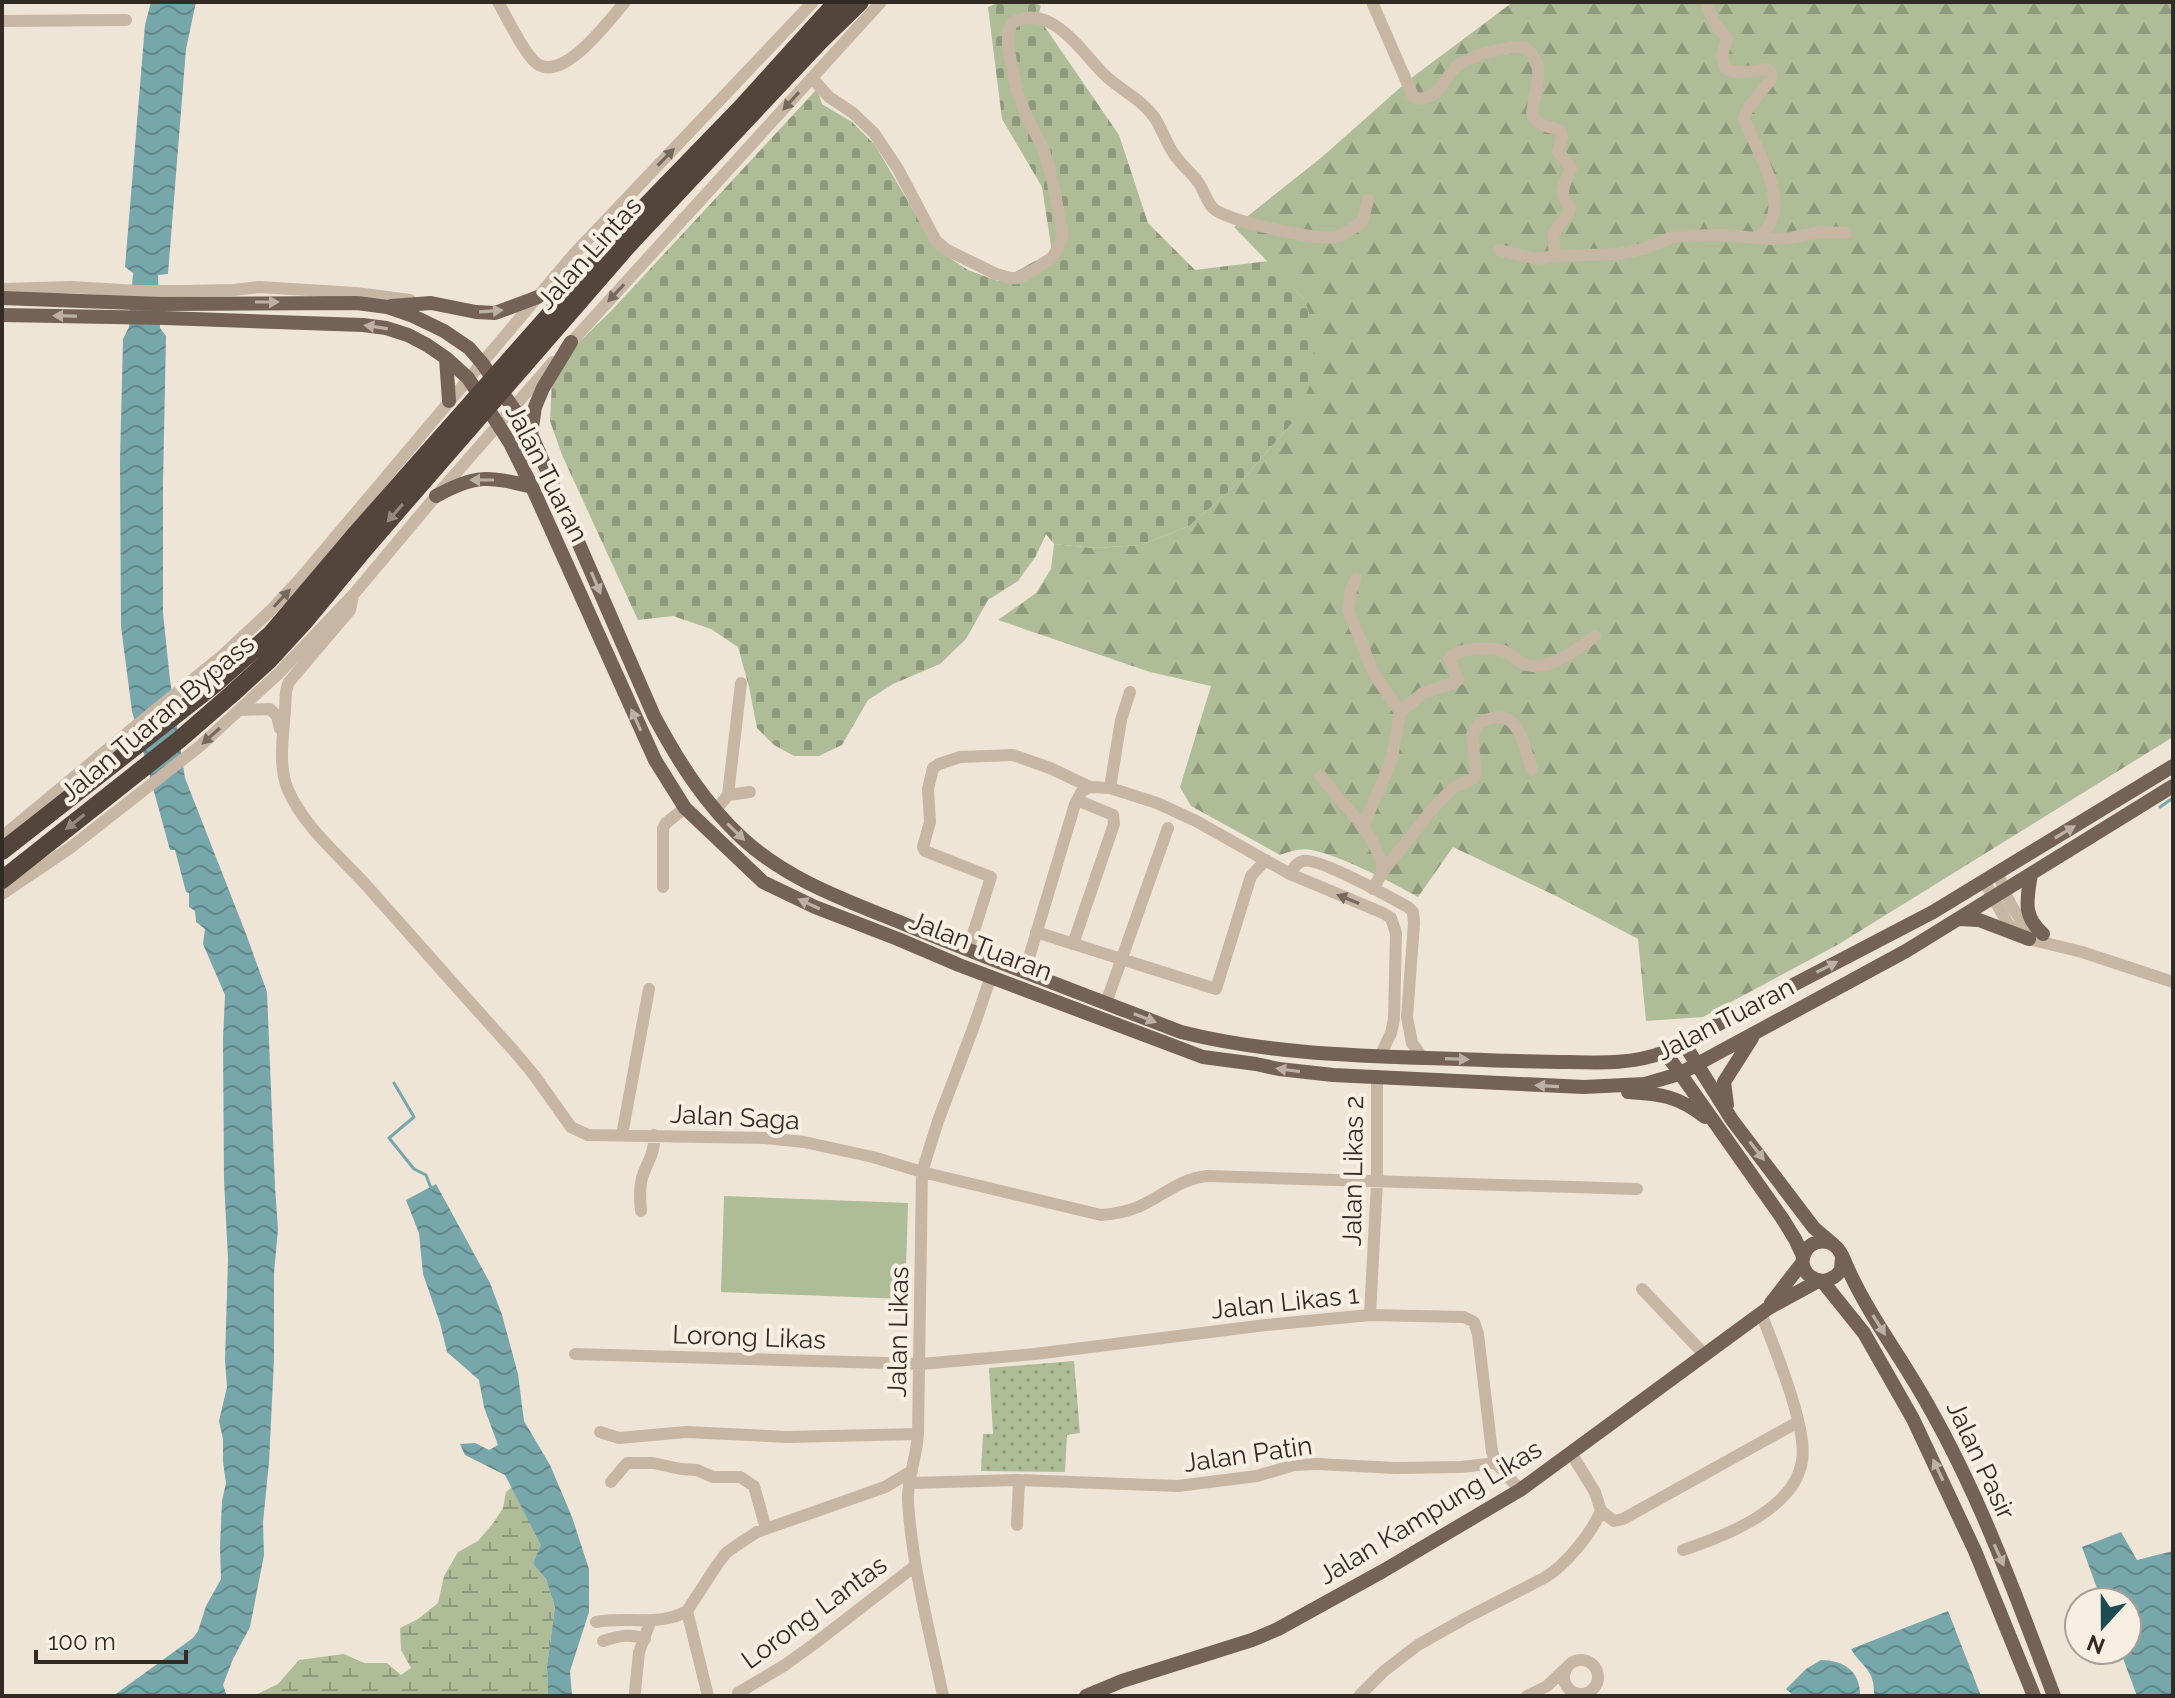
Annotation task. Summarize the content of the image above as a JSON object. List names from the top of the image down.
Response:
{
  "streets": {
    "highway": ["Jalan Lintas", "Jalan Tuaran Bypass"],
    "main road": ["Jalan Tuaran", "Jalan Pasir", "Jalan Kampung Likas"],
    "street": [
      "Jalan Saga",
      "Jalan Likas 2",
      "Jalan Likas 1",
      "Jalan Likas",
      "Lorong Likas",
      "Jalan Patin",
      "Lorong Lantas"
    ]
  },
  "crossings": [
    ["Jalan Lintas", "Jalan Tuaran Bypass"],
    ["Jalan Tuaran", "Jalan Likas 2"],
    ["Jalan Tuaran", "Jalan Likas"],
    ["Jalan Tuaran", "Jalan Pasir"],
    ["Jalan Saga", "Jalan Likas 2"],
    ["Jalan Saga", "Jalan Likas"],
    ["Jalan Likas 2", "Jalan Likas 1"],
    ["Jalan Likas 1", "Jalan Likas"],
    ["Jalan Likas 1", "Lorong Likas"],
    ["Jalan Likas 1", "Jalan Patin"],
    ["Jalan Likas 1", "Jalan Kampung Likas"],
    ["Jalan Likas", "Lorong Likas"],
    ["Jalan Likas", "Jalan Patin"],
    ["Jalan Likas", "Lorong Lantas"],
    ["Jalan Pasir", "Jalan Kampung Likas"]
  ],
  "scale_bar": "100 m",
  "north": "bottom"
}
